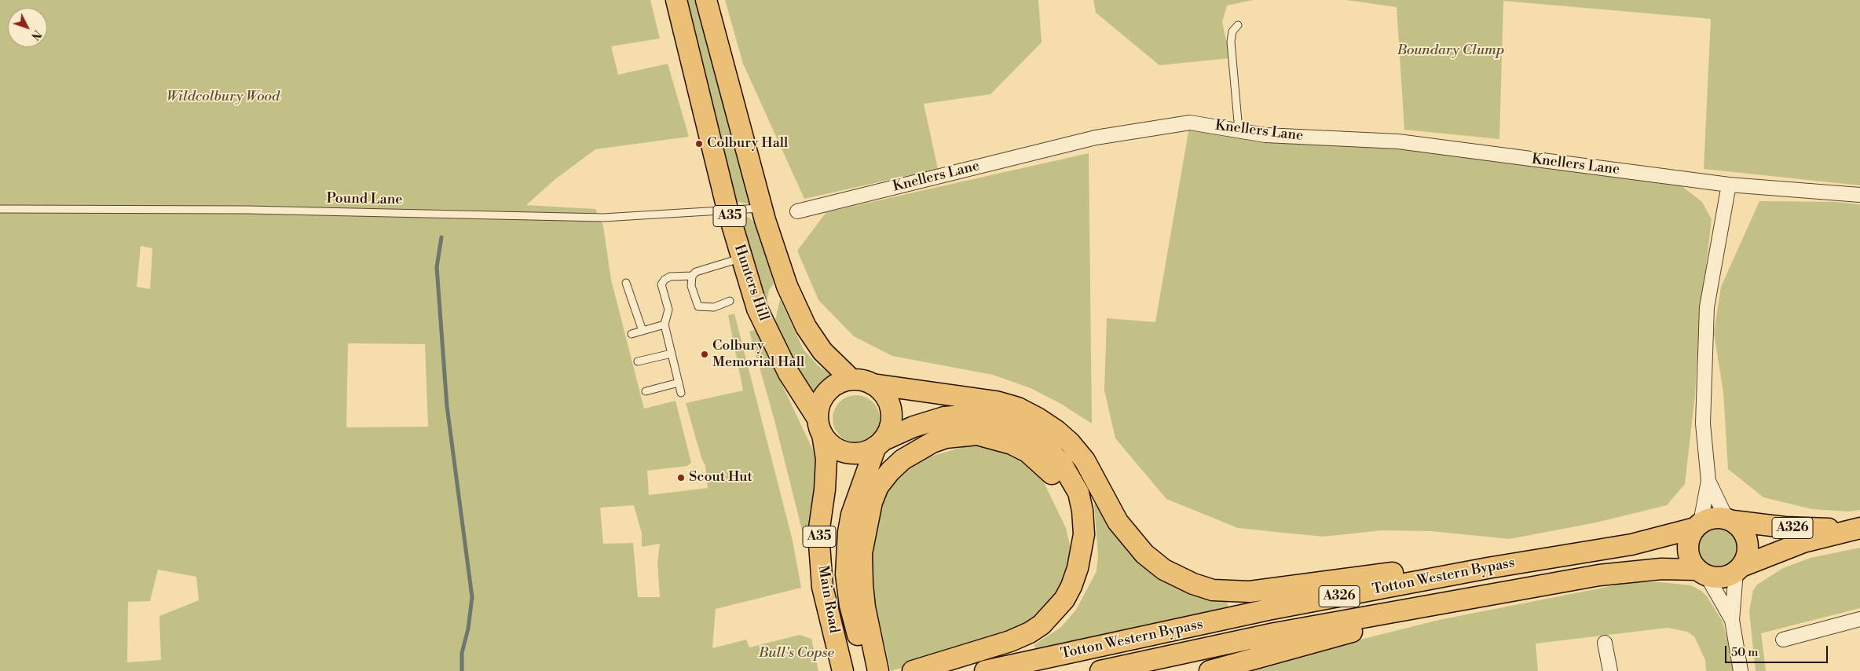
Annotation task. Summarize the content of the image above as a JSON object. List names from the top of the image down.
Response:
{
  "streets": {
    "main road": [
      "A35",
      "Hunters Hill",
      "A326",
      "Totton Western Bypass",
      "Main Road"
    ],
    "street": ["Knellers Lane"],
    "lane": ["Pound Lane"]
  },
  "crossings": [
    ["Pound Lane", "A35"],
    ["Pound Lane", "Hunters Hill"],
    ["A35", "Hunters Hill"],
    ["A35", "Main Road"],
    ["Hunters Hill", "Main Road"],
    ["A326", "Totton Western Bypass"]
  ],
  "parks": ["Boundary Clump", "Wildcolbury Wood", "Bull's Copse"],
  "places": ["Colbury Hall", "Colbury Memorial Hall", "Scout Hut"],
  "scale_bar": "50 m",
  "north": "bottom right"
}
